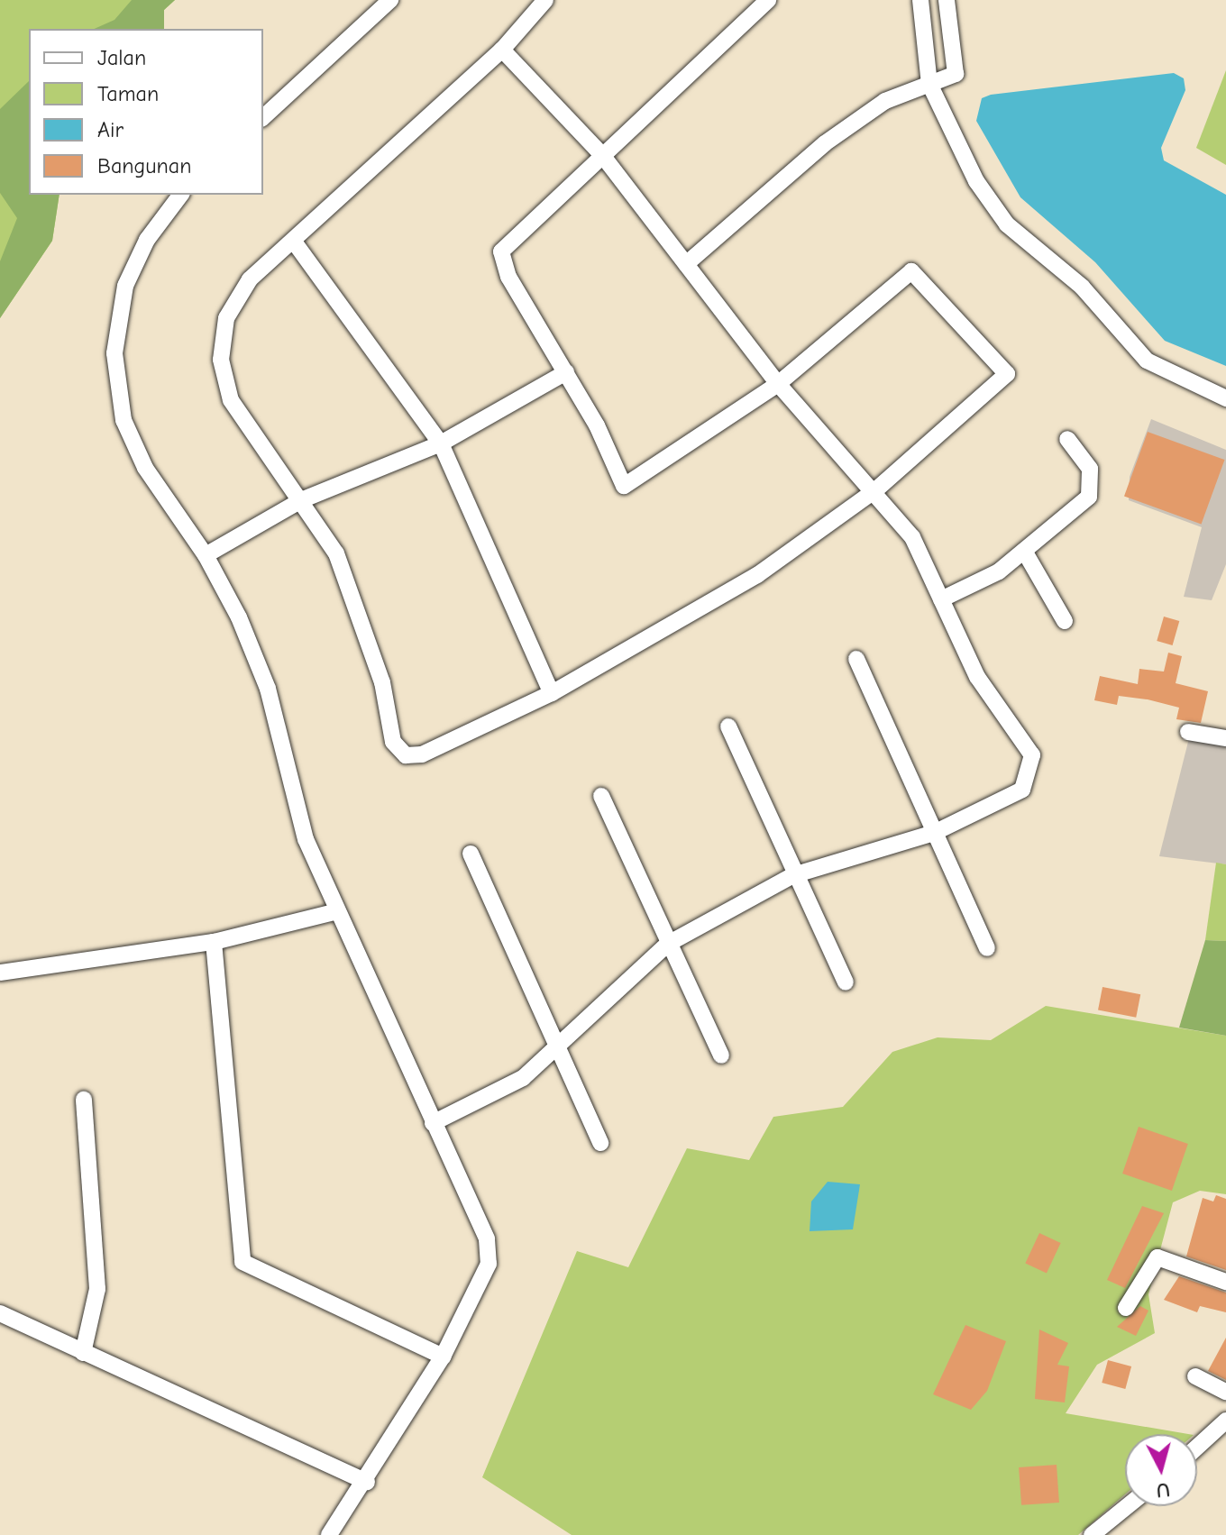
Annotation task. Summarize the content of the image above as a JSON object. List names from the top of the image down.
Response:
{
  "legend": [
    "Jalan",
    "Taman",
    "Air",
    "Bangunan"
  ],
  "north": "bottom"
}
